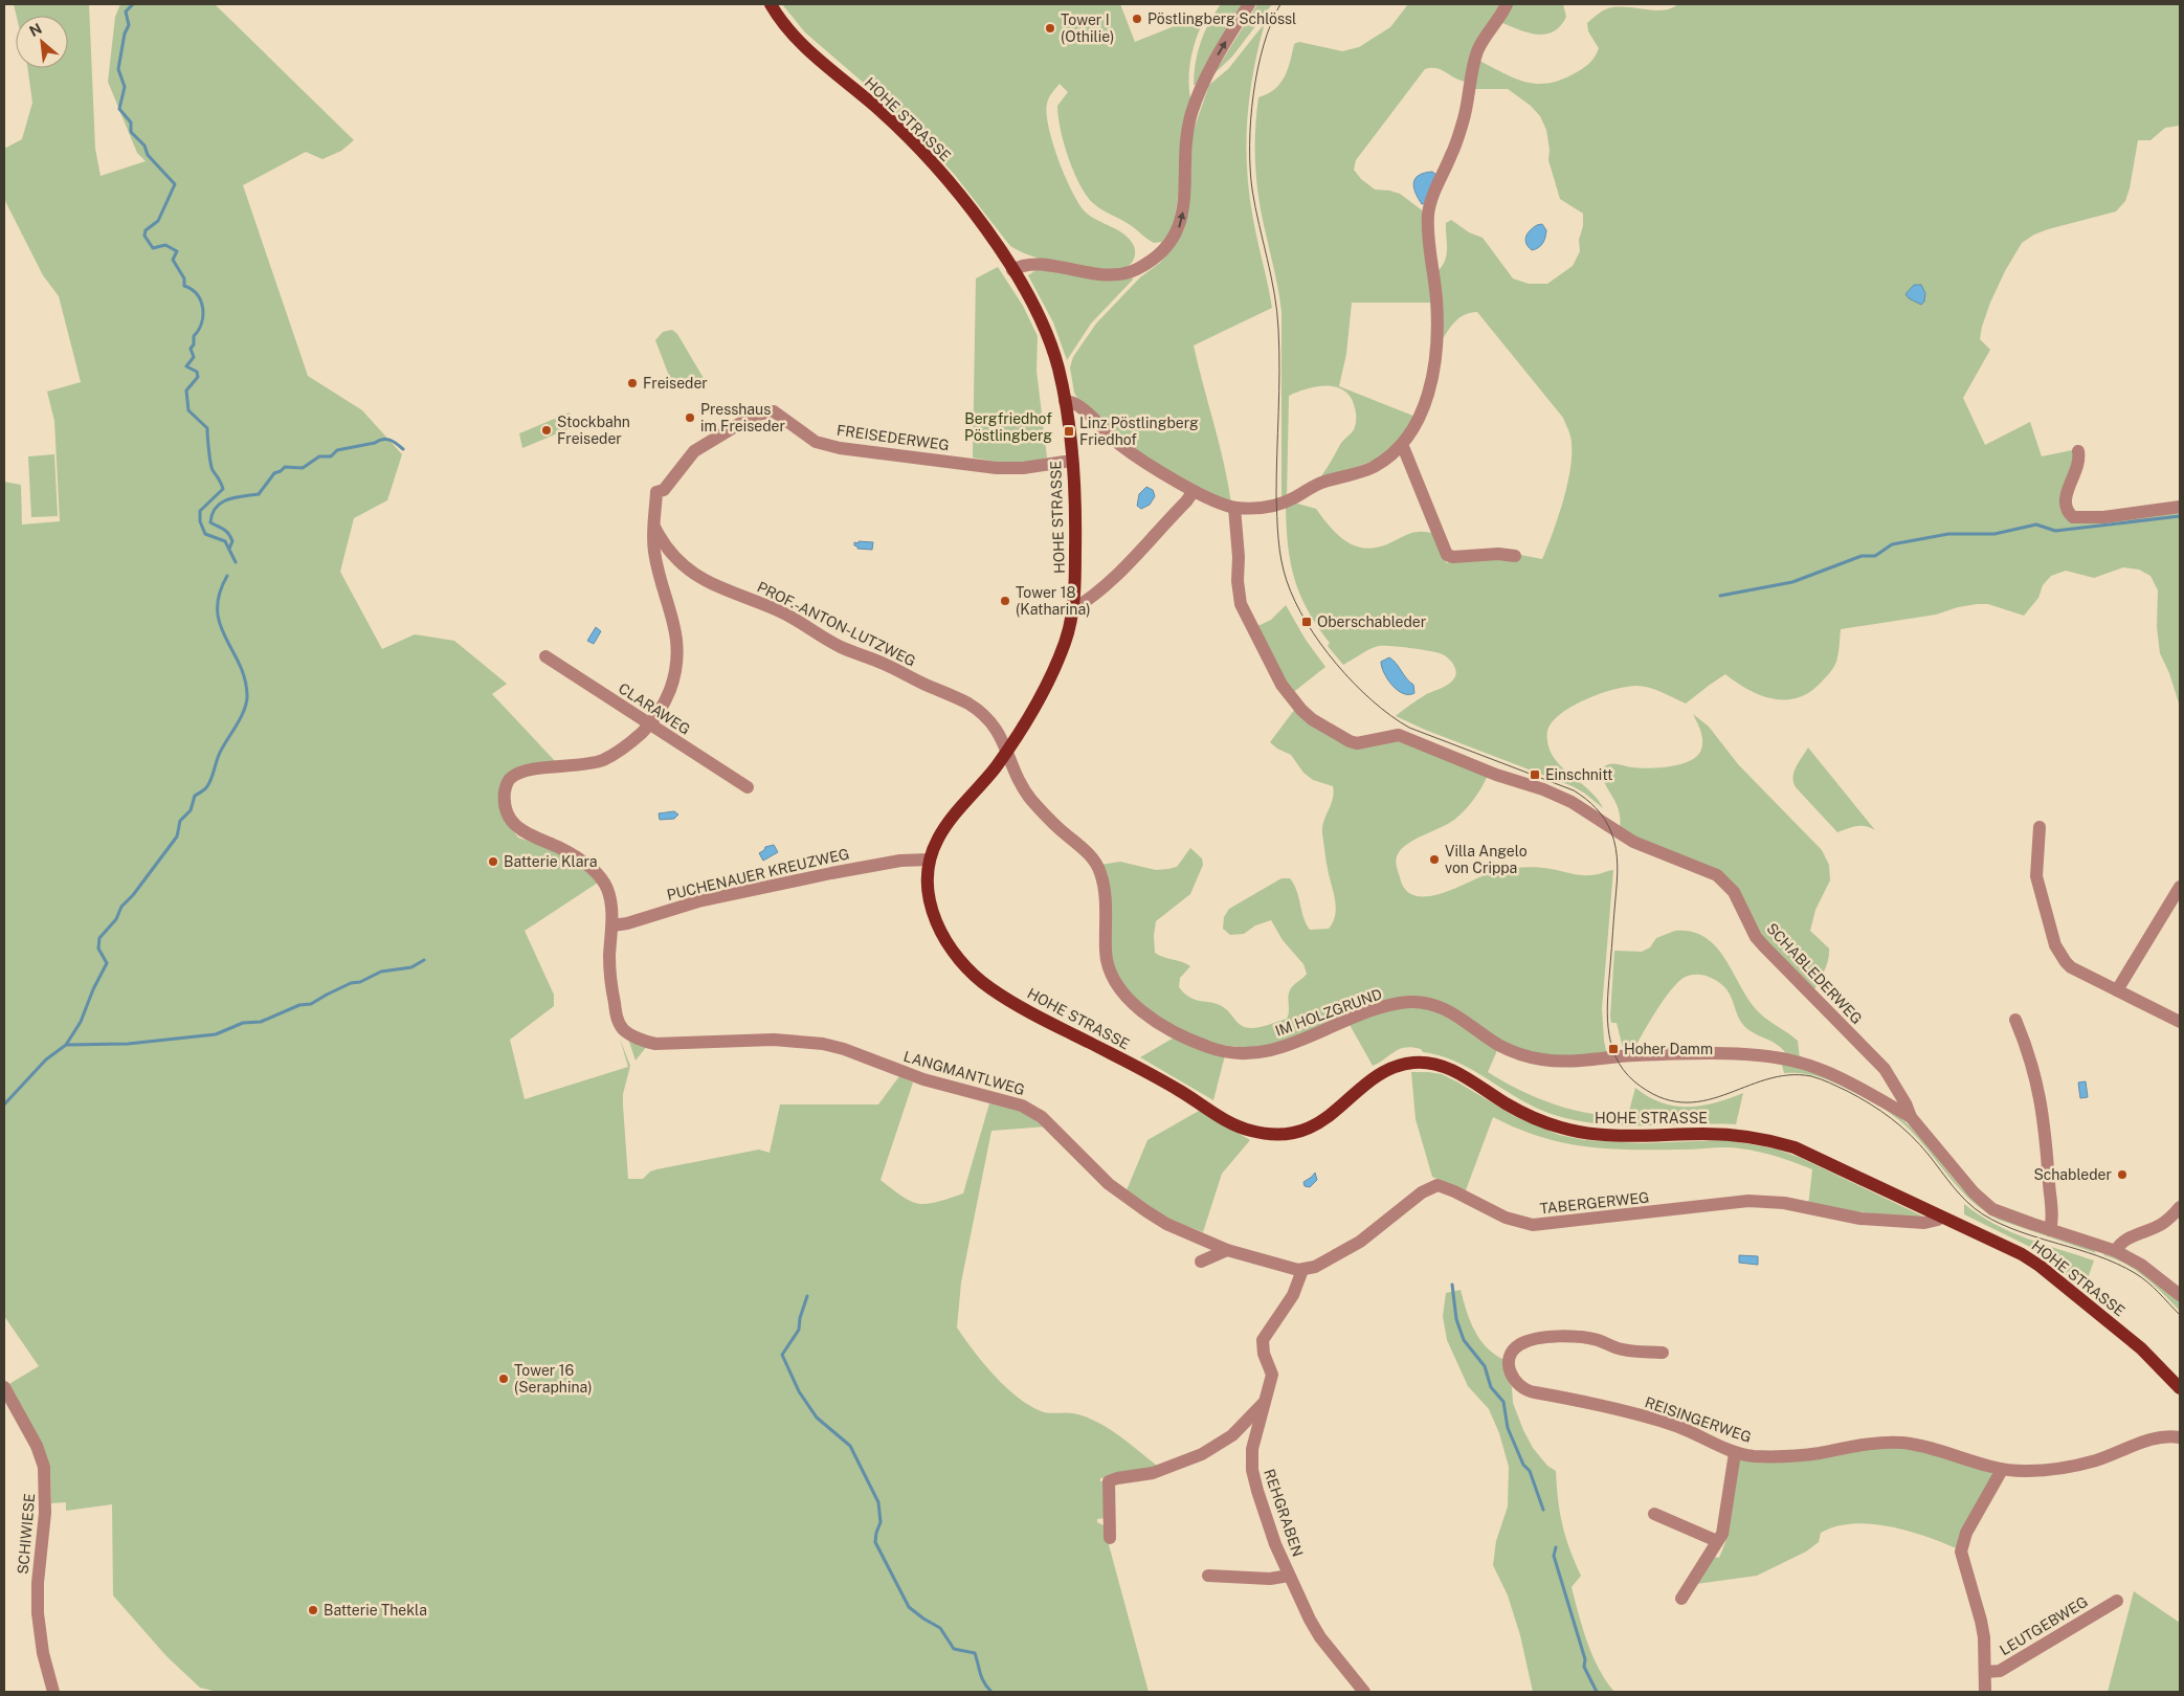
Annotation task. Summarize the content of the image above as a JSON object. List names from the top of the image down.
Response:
{
  "streets": {
    "main road": ["HOHE STRASSE"],
    "street": [
      "FREISEDERWEG",
      "PROF.-ANTON-LUTZWEG",
      "CLARAWEG",
      "PUCHENAUER KREUZWEG",
      "SCHABLEDERWEG",
      "IM HOLZGRUND",
      "LANGMANTLWEG",
      "TABERGERWEG",
      "REISINGERWEG",
      "REHGRABEN",
      "SCHIWIESE",
      "LEUTGEBWEG"
    ]
  },
  "crossings": [
    ["HOHE STRASSE", "FREISEDERWEG"],
    ["HOHE STRASSE", "PROF.-ANTON-LUTZWEG"],
    ["HOHE STRASSE", "PUCHENAUER KREUZWEG"],
    ["HOHE STRASSE", "IM HOLZGRUND"],
    ["HOHE STRASSE", "TABERGERWEG"],
    ["FREISEDERWEG", "PROF.-ANTON-LUTZWEG"],
    ["FREISEDERWEG", "CLARAWEG"],
    ["FREISEDERWEG", "PUCHENAUER KREUZWEG"],
    ["FREISEDERWEG", "LANGMANTLWEG"],
    ["PROF.-ANTON-LUTZWEG", "IM HOLZGRUND"],
    ["PUCHENAUER KREUZWEG", "LANGMANTLWEG"],
    ["SCHABLEDERWEG", "IM HOLZGRUND"],
    ["TABERGERWEG", "REHGRABEN"]
  ],
  "parks": ["Bergfriedhof Pöstlingberg"],
  "places": {
    "other": [
      "Pöstlingberg Schlössl",
      "Tower I (Othilie)",
      "Freiseder",
      "Presshaus im Freiseder",
      "Stockbahn Freiseder",
      "Tower 18 (Katharina)",
      "Villa Angelo von Crippa",
      "Batterie Klara",
      "Schableder",
      "Tower 16 (Seraphina)",
      "Batterie Thekla"
    ],
    "transit": [
      "Linz Pöstlingberg Friedhof",
      "Oberschableder",
      "Einschnitt",
      "Hoher Damm"
    ]
  },
  "north": "top left"
}
